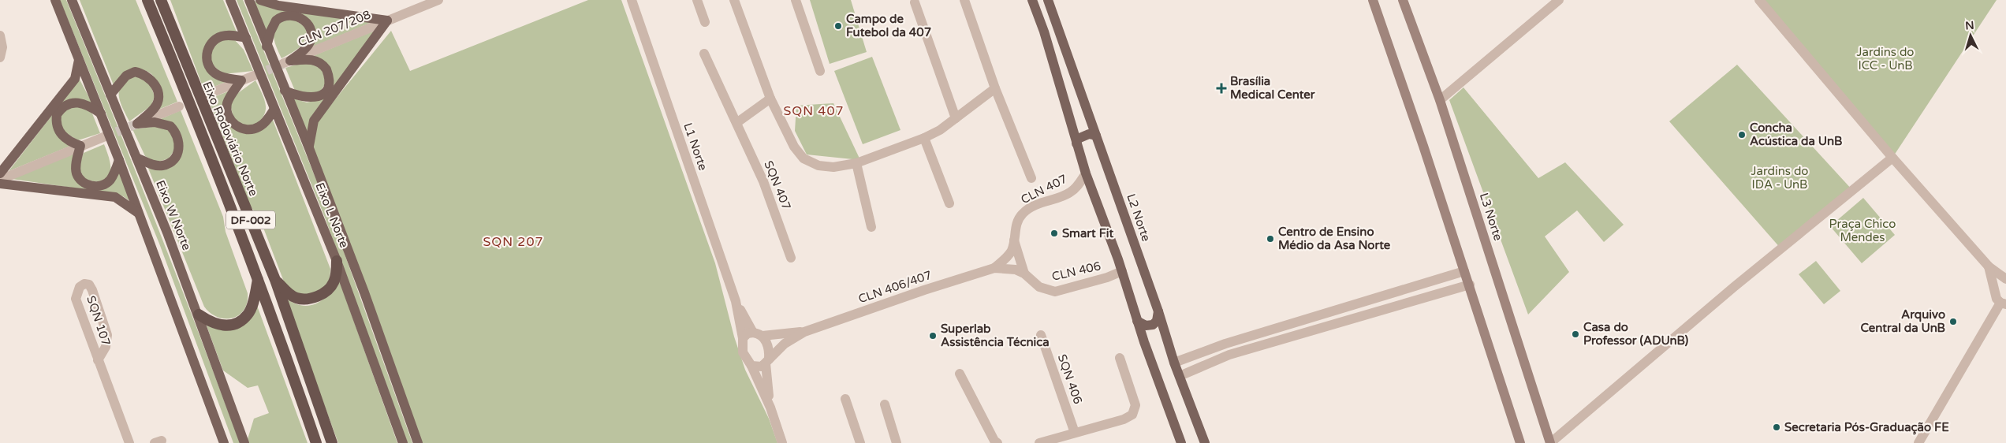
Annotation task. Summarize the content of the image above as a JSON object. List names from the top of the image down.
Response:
{
  "streets": {
    "highway": ["Eixo Rodoviário Norte", "DF-002"],
    "main road": [
      "Eixo W Norte",
      "Eixo L Norte",
      "L3 Norte",
      "L2 Norte"
    ],
    "street": [
      "CLN 207/208",
      "L1 Norte",
      "SQN 407",
      "CLN 407",
      "CLN 406",
      "CLN 406/407",
      "SQN 107",
      "SQN 406"
    ]
  },
  "crossings": [
    ["L1 Norte", "CLN 406/407"],
    ["CLN 407", "CLN 406"],
    ["CLN 407", "CLN 406/407"],
    ["CLN 406", "CLN 406/407"]
  ],
  "districts": ["SQN 407", "SQN 207"],
  "parks": ["Jardins do ICC - UnB", "Jardins do IDA - UnB", "Praça Chico Mendes"],
  "places": {
    "other": [
      "Campo de Futebol da 407",
      "Concha Acústica da UnB",
      "Smart Fit",
      "Centro de Ensino Médio da Asa Norte",
      "Arquivo Central da UnB",
      "Casa do Professor (ADUnB)",
      "Superlab Assistência Técnica",
      "Secretaria Pós-Graduação FE"
    ],
    "health": ["Brasília Medical Center"]
  },
  "north": "top"
}
